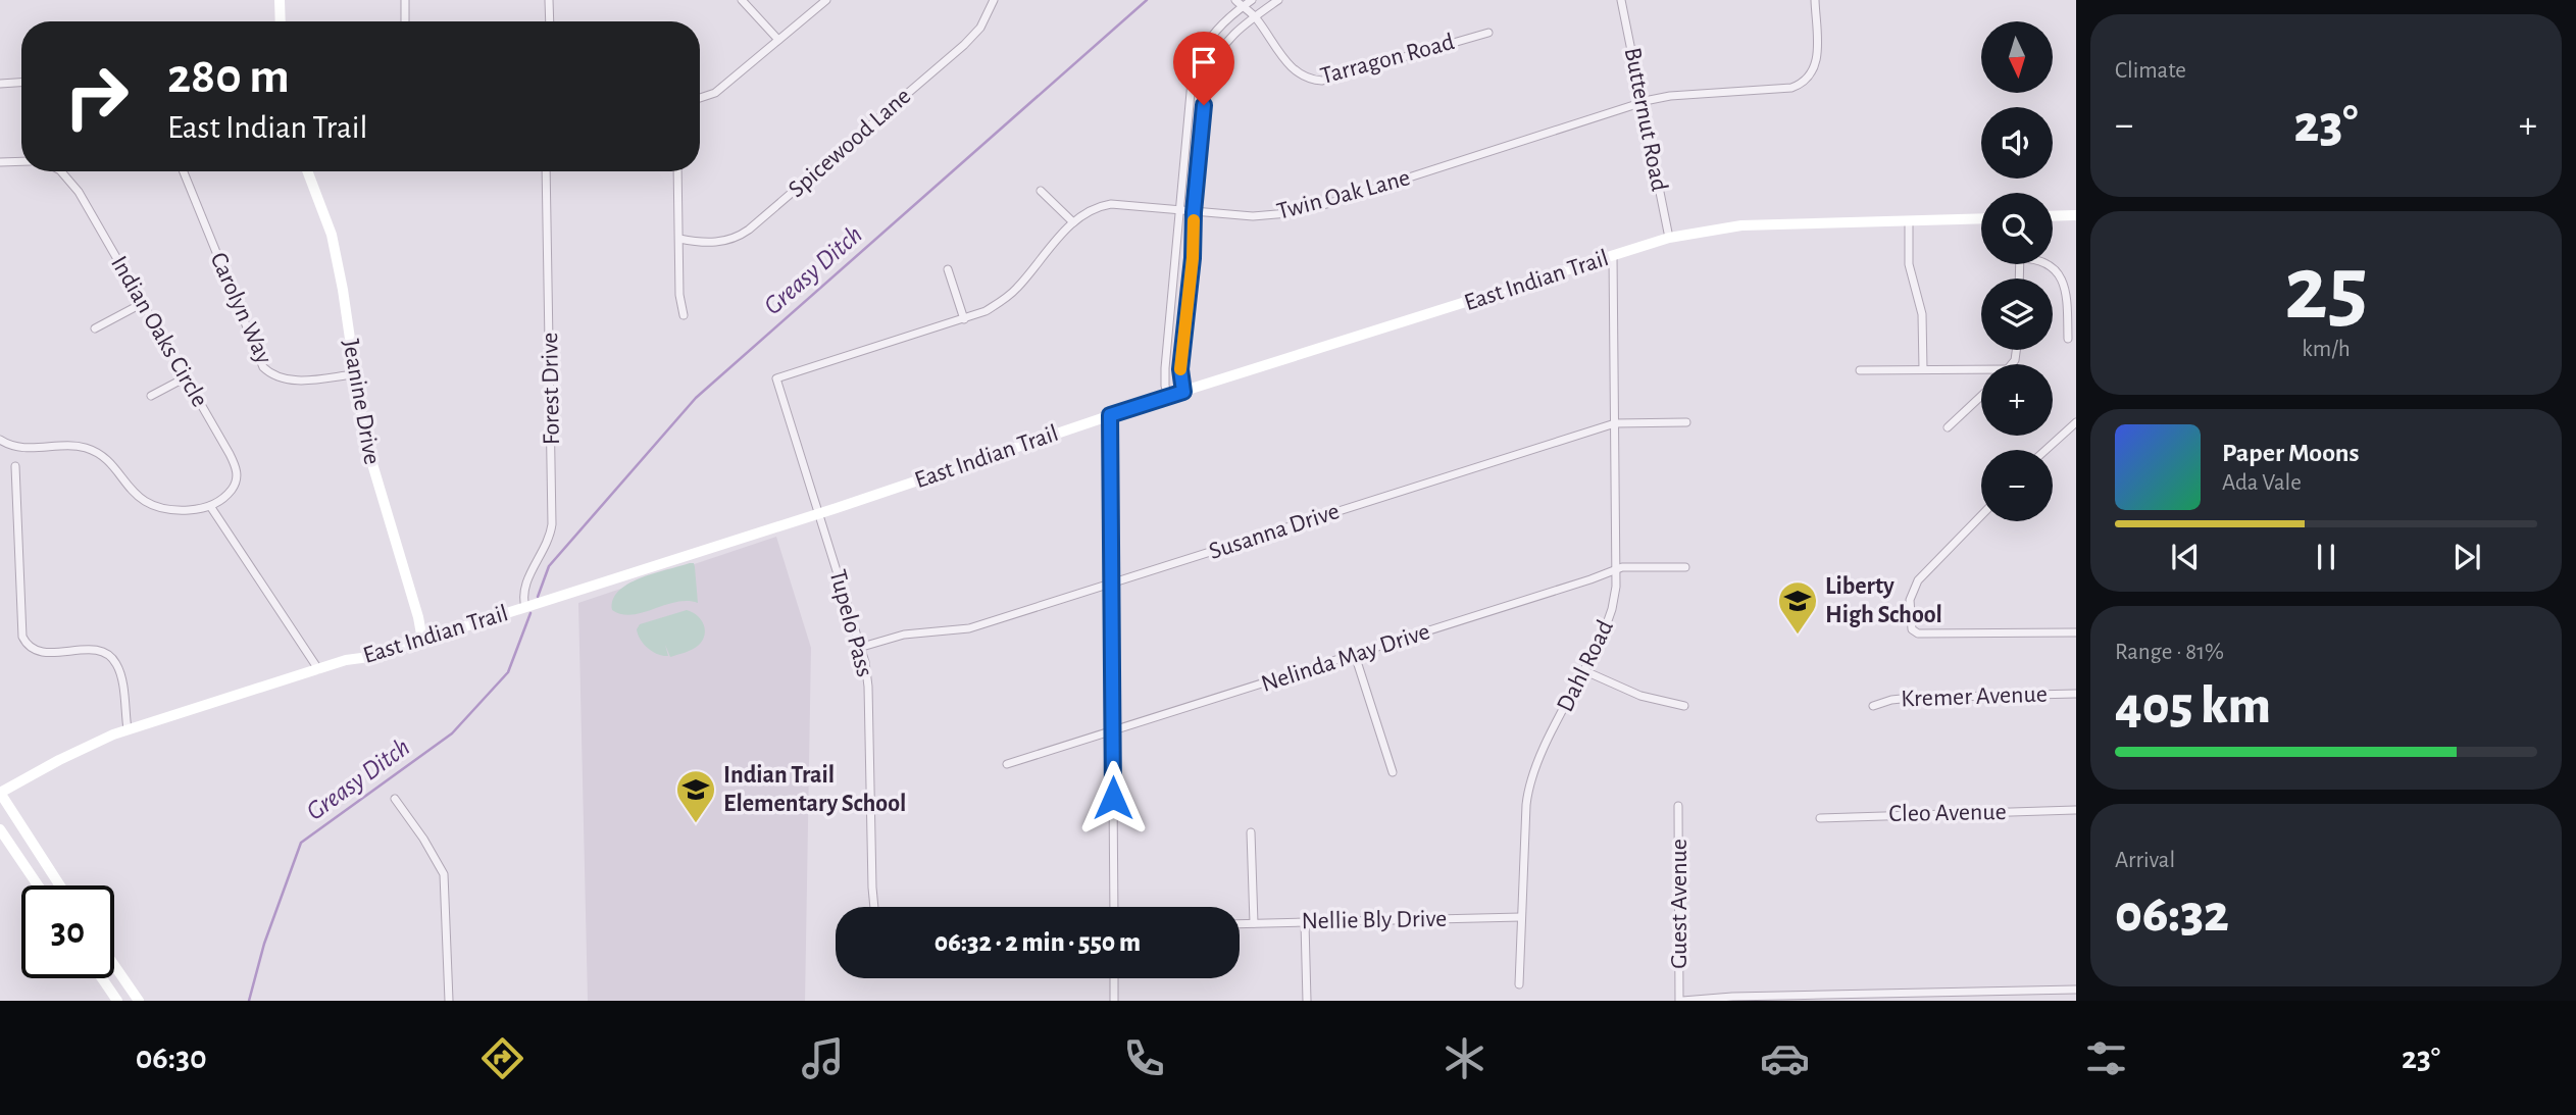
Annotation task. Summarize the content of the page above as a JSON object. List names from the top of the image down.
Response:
{
  "streets": {
    "main road": ["East Indian Trail", "Jeanine Drive"],
    "street": [
      "Tarragon Road",
      "Butternut Road",
      "Spicewood Lane",
      "Twin Oak Lane",
      "Carolyn Way",
      "Indian Oaks Circle",
      "Forest Drive",
      "Susanna Drive",
      "Tupelo Pass",
      "Nelinda May Drive",
      "Dahl Road",
      "Kremer Avenue",
      "Cleo Avenue",
      "Guest Avenue",
      "Nellie Bly Drive"
    ]
  },
  "crossings": [
    ["Butternut Road", "Twin Oak Lane"],
    ["Butternut Road", "East Indian Trail"],
    ["Twin Oak Lane", "Tupelo Pass"],
    ["East Indian Trail", "Forest Drive"],
    ["East Indian Trail", "Jeanine Drive"],
    ["East Indian Trail", "Tupelo Pass"],
    ["East Indian Trail", "Dahl Road"],
    ["Carolyn Way", "Jeanine Drive"],
    ["Susanna Drive", "Tupelo Pass"],
    ["Susanna Drive", "Dahl Road"],
    ["Nelinda May Drive", "Dahl Road"],
    ["Dahl Road", "Nellie Bly Drive"]
  ],
  "water": ["Greasy Ditch"],
  "places": {
    "school or university": ["Liberty High School", "Indian Trail Elementary School"]
  },
  "north": "bottom",
  "page": {
    "tile": [
      "Climate",
      ["25", "km/h"],
      ["Range · 81%", "405 km"],
      ["Arrival", "06:32"]
    ],
    "map_buttons": ["+", "−"],
    "turn": ["280 m", "East Indian Trail"],
    "heat": ["−", "23°", "+"],
    "song": ["Paper Moons", "Ada Vale"],
    "limit": "30",
    "trip": "06:32 · 2 min · 550 m",
    "tabs": ["06:30", "23°"]
  }
}
